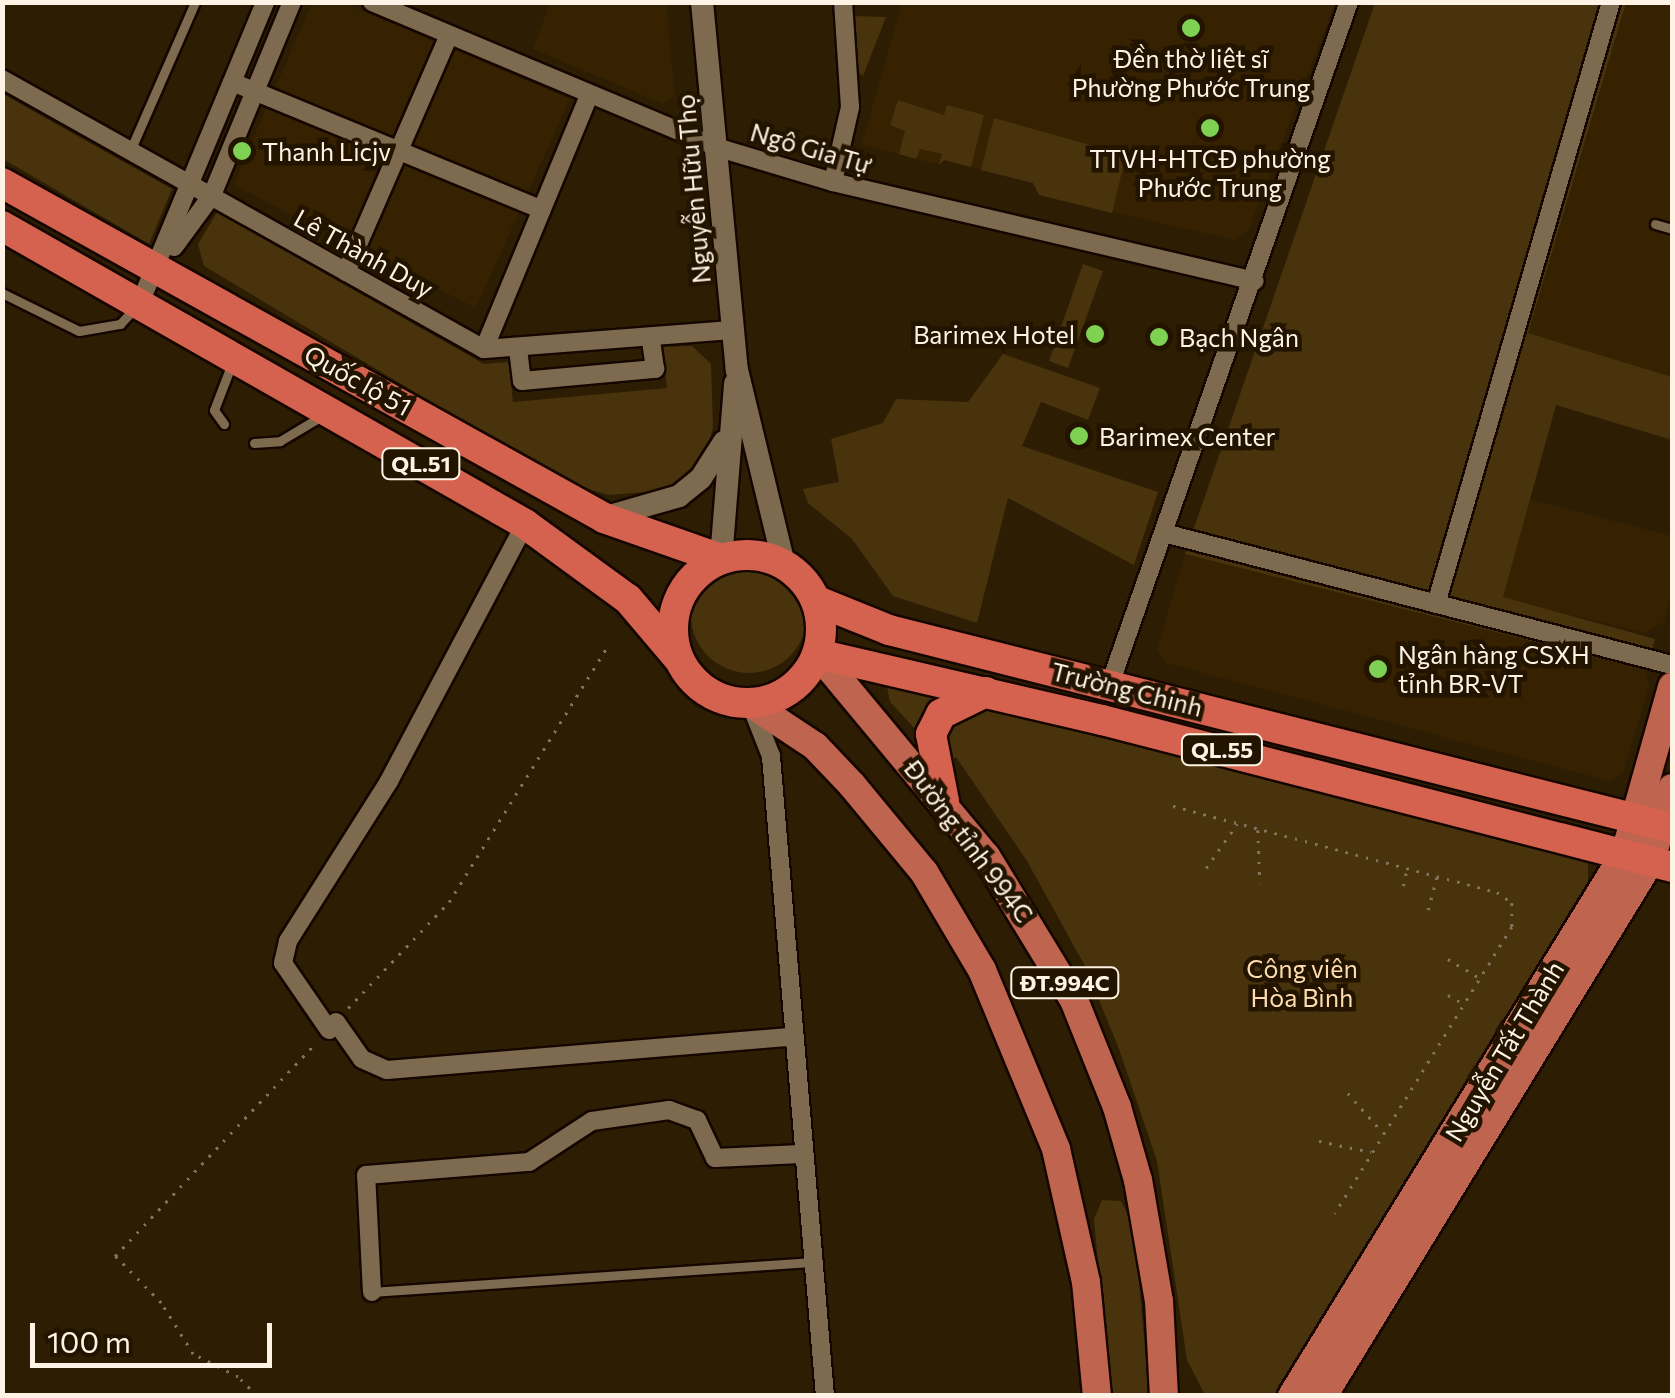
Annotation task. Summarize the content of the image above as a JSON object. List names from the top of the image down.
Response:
{
  "streets": {
    "highway": [
      "Quốc lộ 51",
      "QL.51",
      "Trường Chinh",
      "QL.55"
    ],
    "main road": ["Đường tỉnh 994C", "ĐT.994C", "Nguyễn Tất Thành"],
    "street": ["Ngô Gia Tự", "Nguyễn Hữu Thọ", "Lê Thành Duy"]
  },
  "crossings": [
    ["Ngô Gia Tự", "Nguyễn Hữu Thọ"],
    ["Nguyễn Hữu Thọ", "Lê Thành Duy"],
    ["Nguyễn Hữu Thọ", "Quốc lộ 51"],
    ["Nguyễn Hữu Thọ", "Trường Chinh"],
    ["Nguyễn Hữu Thọ", "Đường tỉnh 994C"],
    ["Nguyễn Hữu Thọ", "ĐT.994C"],
    ["Quốc lộ 51", "Trường Chinh"],
    ["Quốc lộ 51", "Đường tỉnh 994C"],
    ["Quốc lộ 51", "ĐT.994C"],
    ["Trường Chinh", "Đường tỉnh 994C"],
    ["Trường Chinh", "ĐT.994C"],
    ["Trường Chinh", "Nguyễn Tất Thành"],
    ["Đường tỉnh 994C", "ĐT.994C"]
  ],
  "parks": ["Công viên Hòa Bình"],
  "places": [
    "Đền thờ liệt sĩ Phường Phước Trung",
    "TTVH-HTCĐ phường Phước Trung",
    "Thanh Licjv",
    "Barimex Hotel",
    "Bạch Ngân",
    "Barimex Center",
    "Ngân hàng CSXH tỉnh BR-VT"
  ],
  "scale_bar": "100 m"
}
